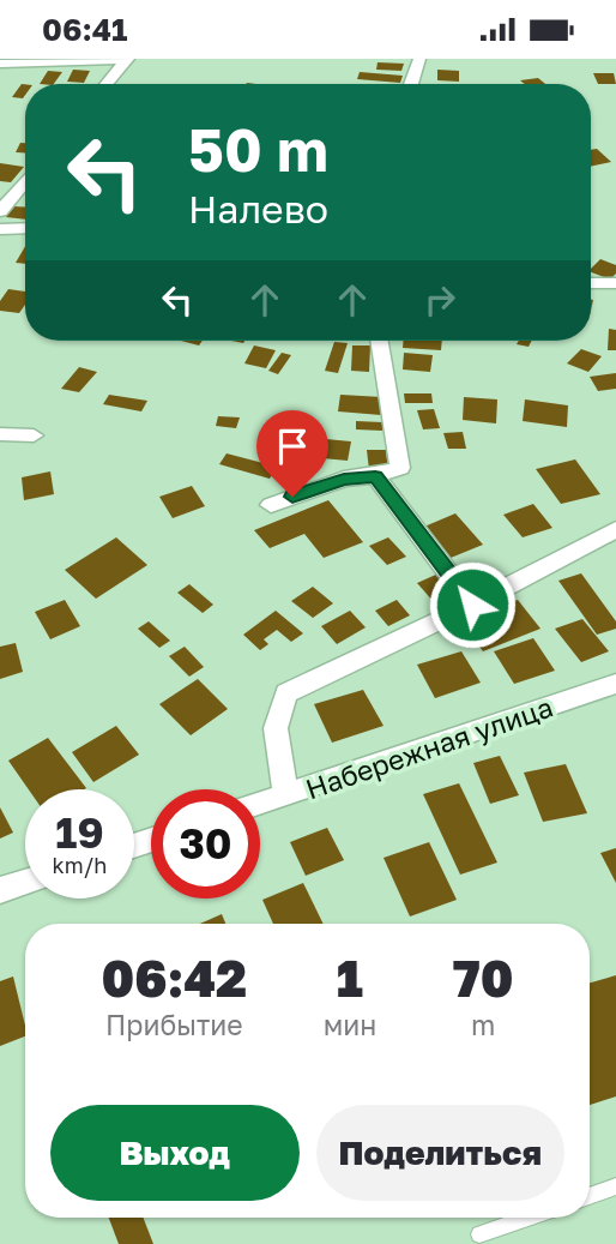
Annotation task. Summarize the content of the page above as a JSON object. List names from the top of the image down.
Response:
{
  "streets": {
    "street": ["Набережная улица"]
  },
  "page": {
    "status": "06:41",
    "turn": ["50 m", "Налево"],
    "speed": "19 km/h",
    "limit": "30",
    "eta": [
      "06:42",
      "Прибытие",
      "1",
      "мин",
      "70",
      "m"
    ],
    "buttons": ["Выход", "Поделиться"]
  }
}
